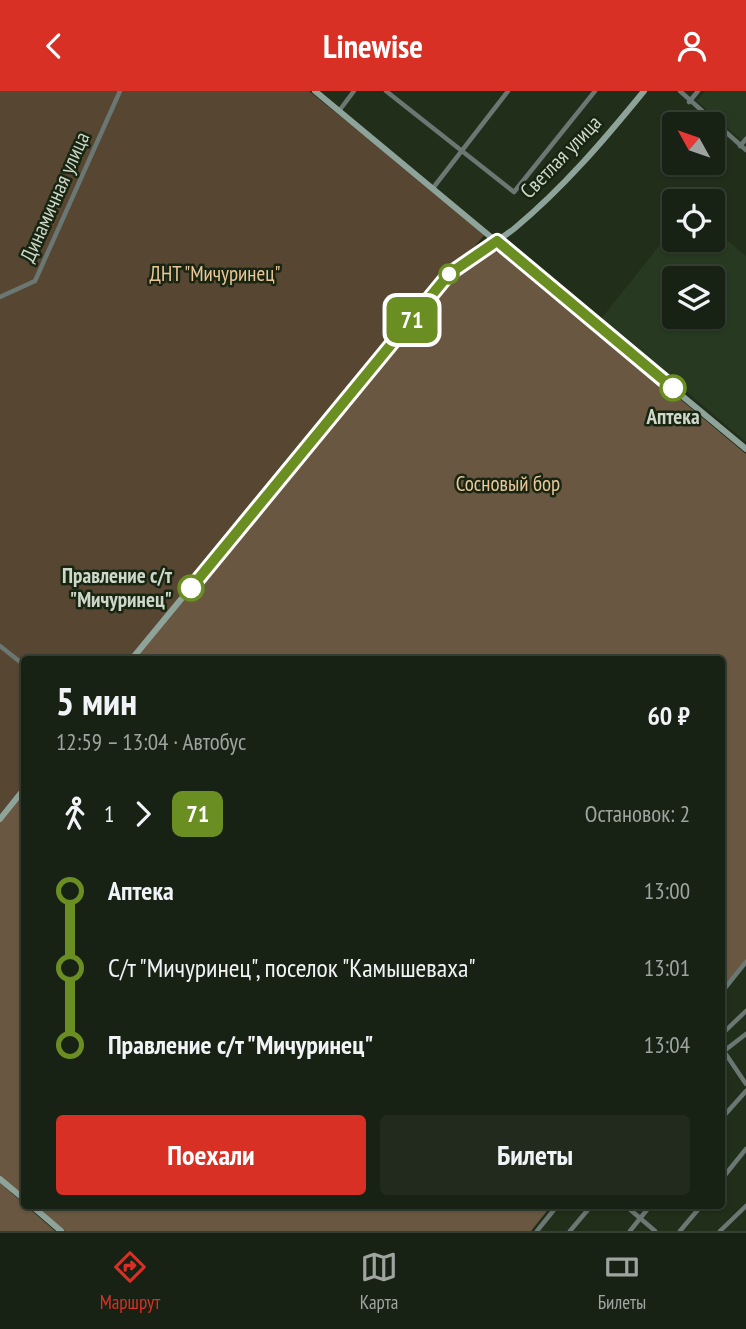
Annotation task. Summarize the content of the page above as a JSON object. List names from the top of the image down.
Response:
{
  "streets": {
    "street": ["Светлая улица", "Динамичная улица"]
  },
  "parks": ["ДНТ \"Мичуринец\"", "Сосновый бор"],
  "places": ["Аптека", "Правление с/т \"Мичуринец\""],
  "lines": ["bus line 71"],
  "north": "top left",
  "page": {
    "header": "Linewise",
    "on_map": "71",
    "heading": ["5 мин", "12:59 – 13:04 · Автобус", "60 ₽"],
    "legs": ["1", "71", "Остановок: 2"],
    "list": [
      {
        "name": "Аптека",
        "value": "13:00"
      },
      {
        "name": "С/т \"Мичуринец\", поселок \"Камышеваха\"",
        "value": "13:01"
      },
      {
        "name": "Правление с/т \"Мичуринец\"",
        "value": "13:04"
      }
    ],
    "buttons": ["Поехали", "Билеты"],
    "tabs": ["Маршрут", "Карта", "Билеты"]
  }
}
